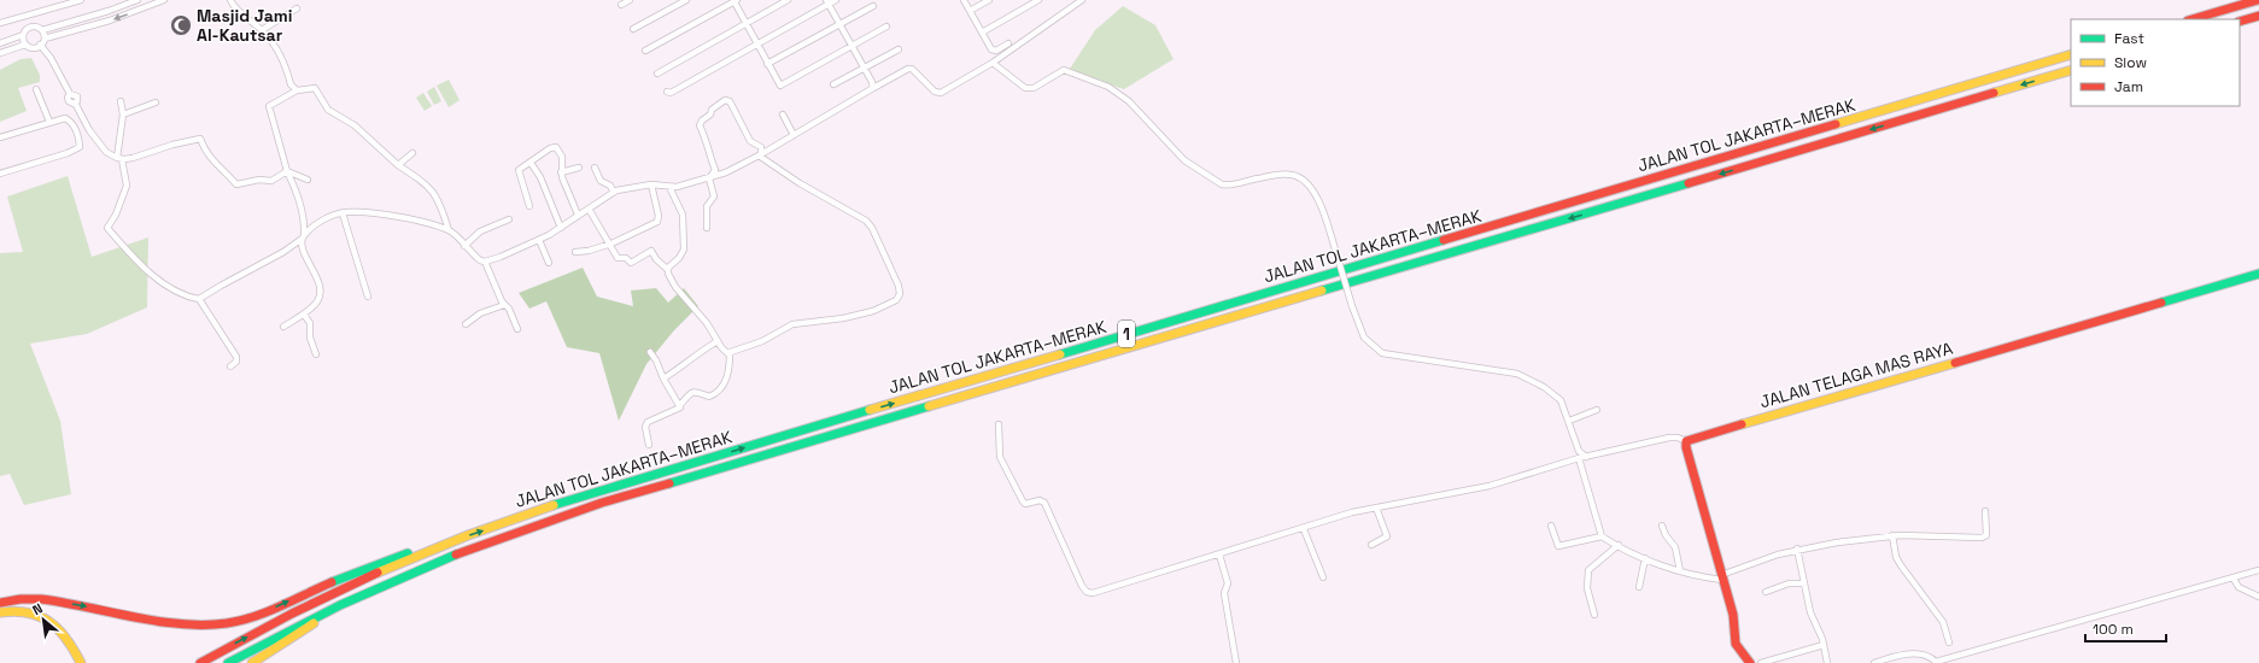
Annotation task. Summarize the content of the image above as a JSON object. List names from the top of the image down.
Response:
{
  "streets": {
    "main road": ["JALAN TOL JAKARTA–MERAK", "1", "JALAN TELAGA MAS RAYA"]
  },
  "places": {
    "mosque": ["Masjid Jami Al-Kautsar"]
  },
  "legend": ["Fast", "Slow", "Jam"],
  "scale_bar": "100 m",
  "north": "top left"
}
